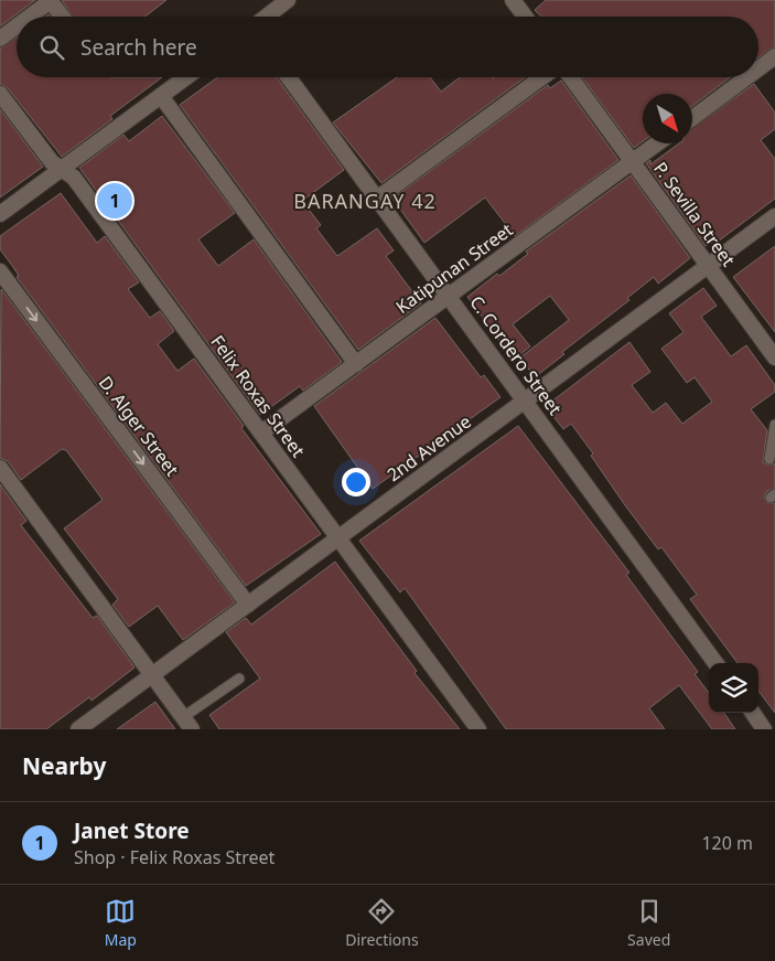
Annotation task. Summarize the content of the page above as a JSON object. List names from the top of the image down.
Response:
{
  "streets": {
    "street": [
      "P. Sevilla Street",
      "Katipunan Street",
      "C. Cordero Street",
      "Felix Roxas Street",
      "D. Alger Street",
      "2nd Avenue"
    ]
  },
  "crossings": [
    ["P. Sevilla Street", "Katipunan Street"],
    ["P. Sevilla Street", "2nd Avenue"],
    ["Katipunan Street", "C. Cordero Street"],
    ["Katipunan Street", "Felix Roxas Street"],
    ["C. Cordero Street", "2nd Avenue"],
    ["Felix Roxas Street", "2nd Avenue"],
    ["D. Alger Street", "2nd Avenue"]
  ],
  "districts": ["BARANGAY 42"],
  "north": "bottom right",
  "page": {
    "search": "Search here",
    "pins": "1",
    "heading": "Nearby",
    "list": [
      {
        "mark": "1",
        "name": "Janet Store",
        "note": "Shop · Felix Roxas Street",
        "value": "120 m"
      }
    ],
    "nav": ["Map", "Directions", "Saved"]
  }
}
